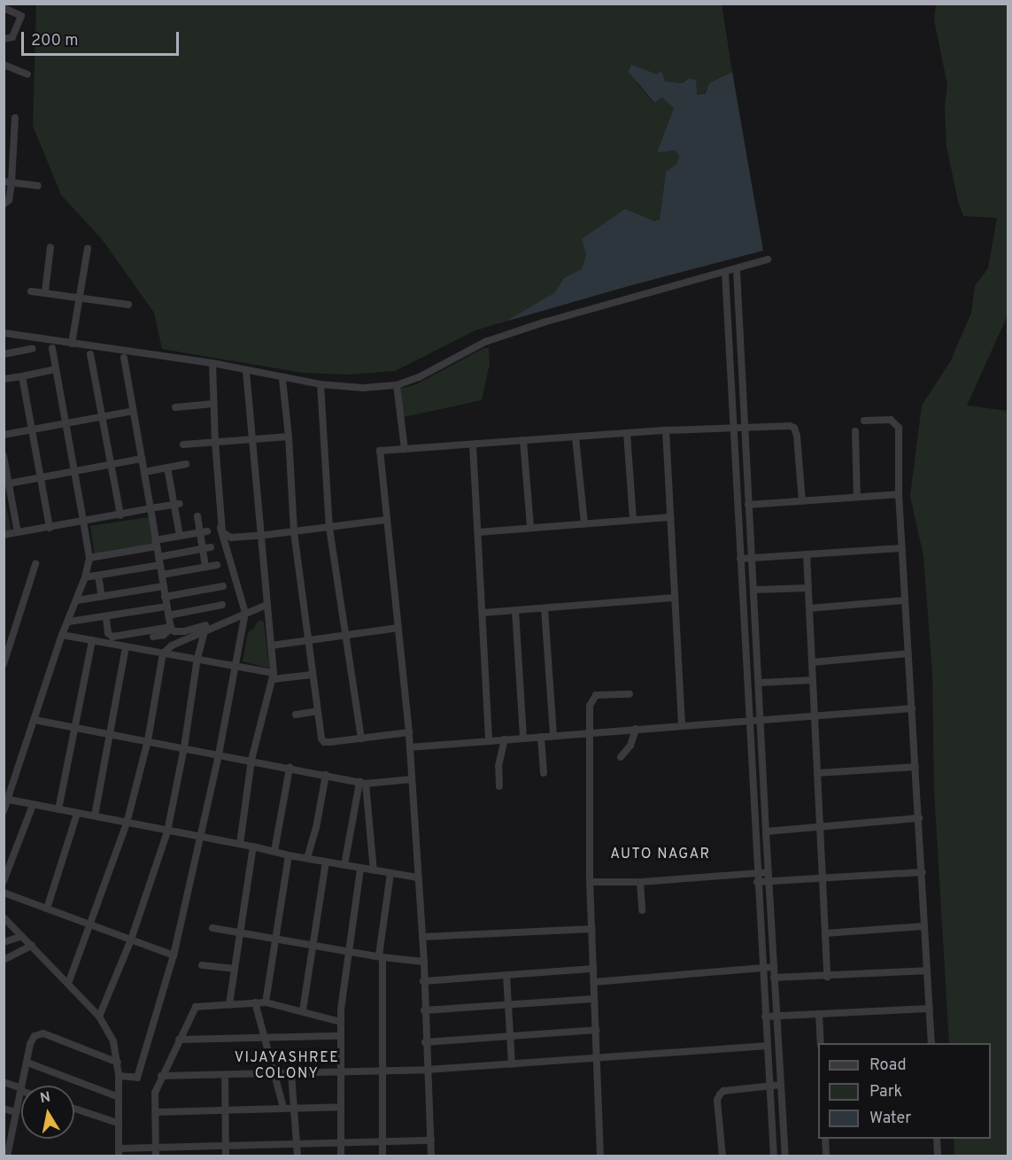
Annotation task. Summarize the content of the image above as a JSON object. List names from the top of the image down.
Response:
{
  "districts": ["AUTO NAGAR", "VIJAYASHREE COLONY"],
  "legend": ["Road", "Park", "Water"],
  "scale_bar": "200 m",
  "north": "top"
}
